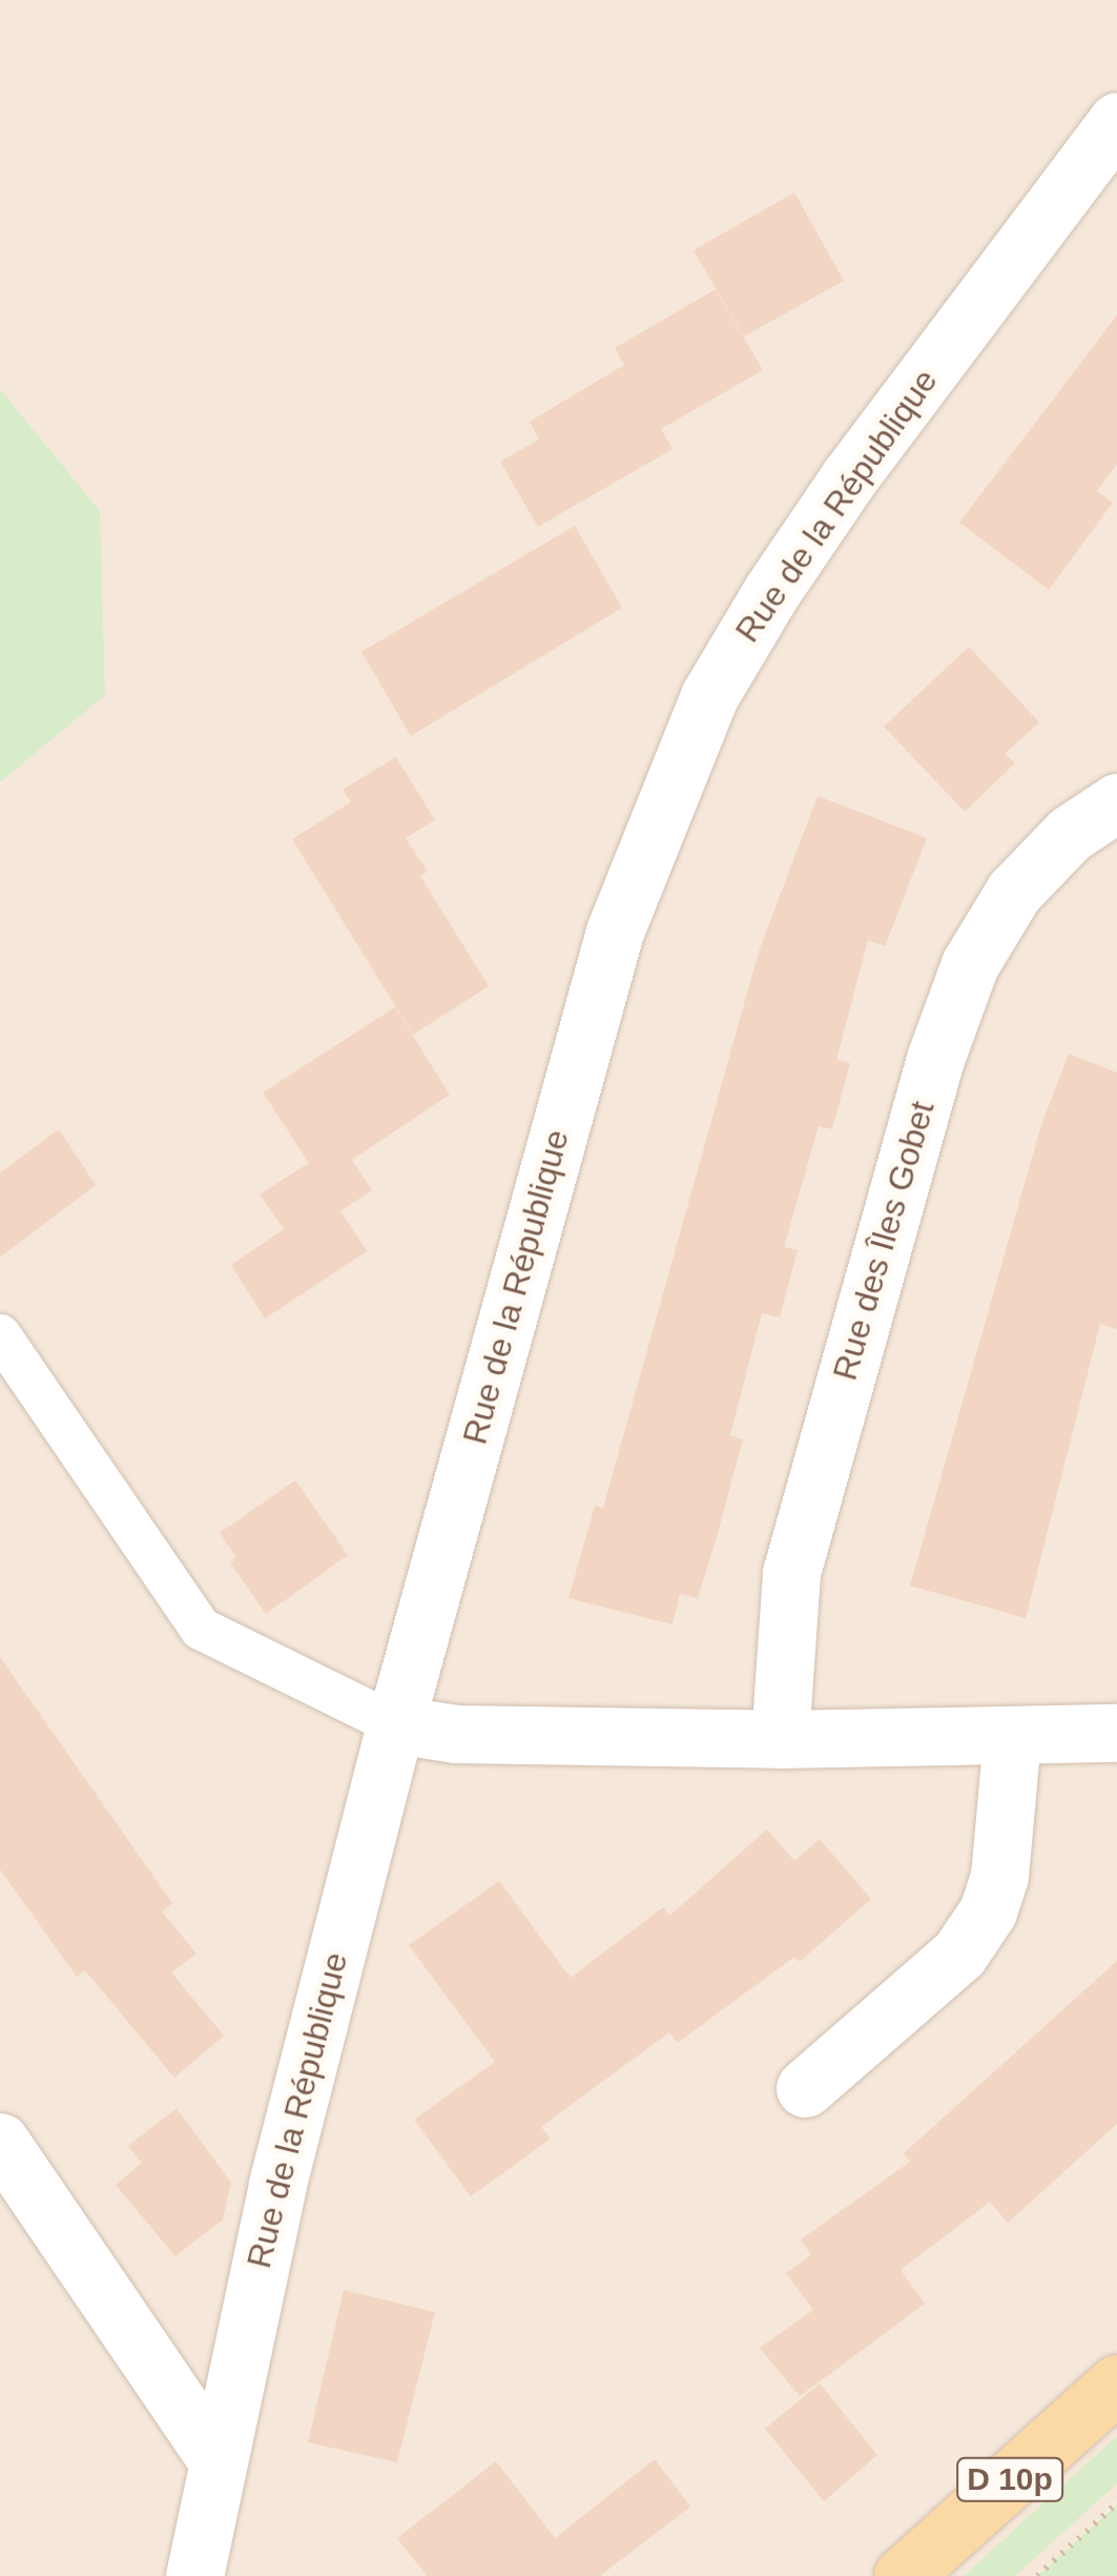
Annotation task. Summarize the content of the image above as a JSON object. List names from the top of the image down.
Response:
{
  "streets": {
    "main road": ["D 10p"],
    "street": ["Rue de la République", "Rue des Îles Gobet"]
  }
}
